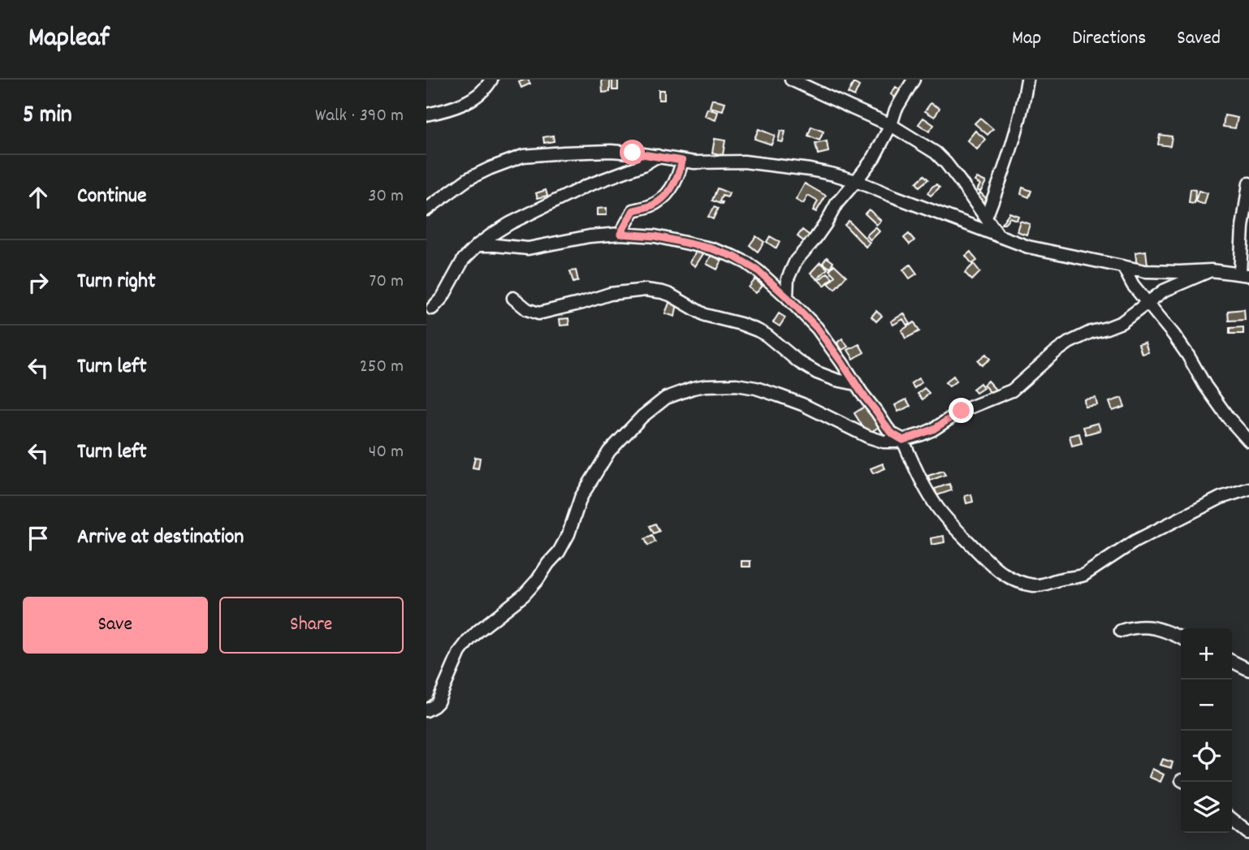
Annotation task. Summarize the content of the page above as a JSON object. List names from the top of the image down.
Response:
{
  "page": {
    "header": "Mapleaf",
    "nav": ["Map", "Directions", "Saved"],
    "heading": ["5 min", "Walk · 390 m"],
    "list": [
      ["Continue", "30 m"],
      ["Turn right", "70 m"],
      ["Turn left", "250 m"],
      ["Turn left", "40 m"],
      "Arrive at destination"
    ],
    "buttons": ["Save", "Share"],
    "map_buttons": ["+", "−"]
  }
}
